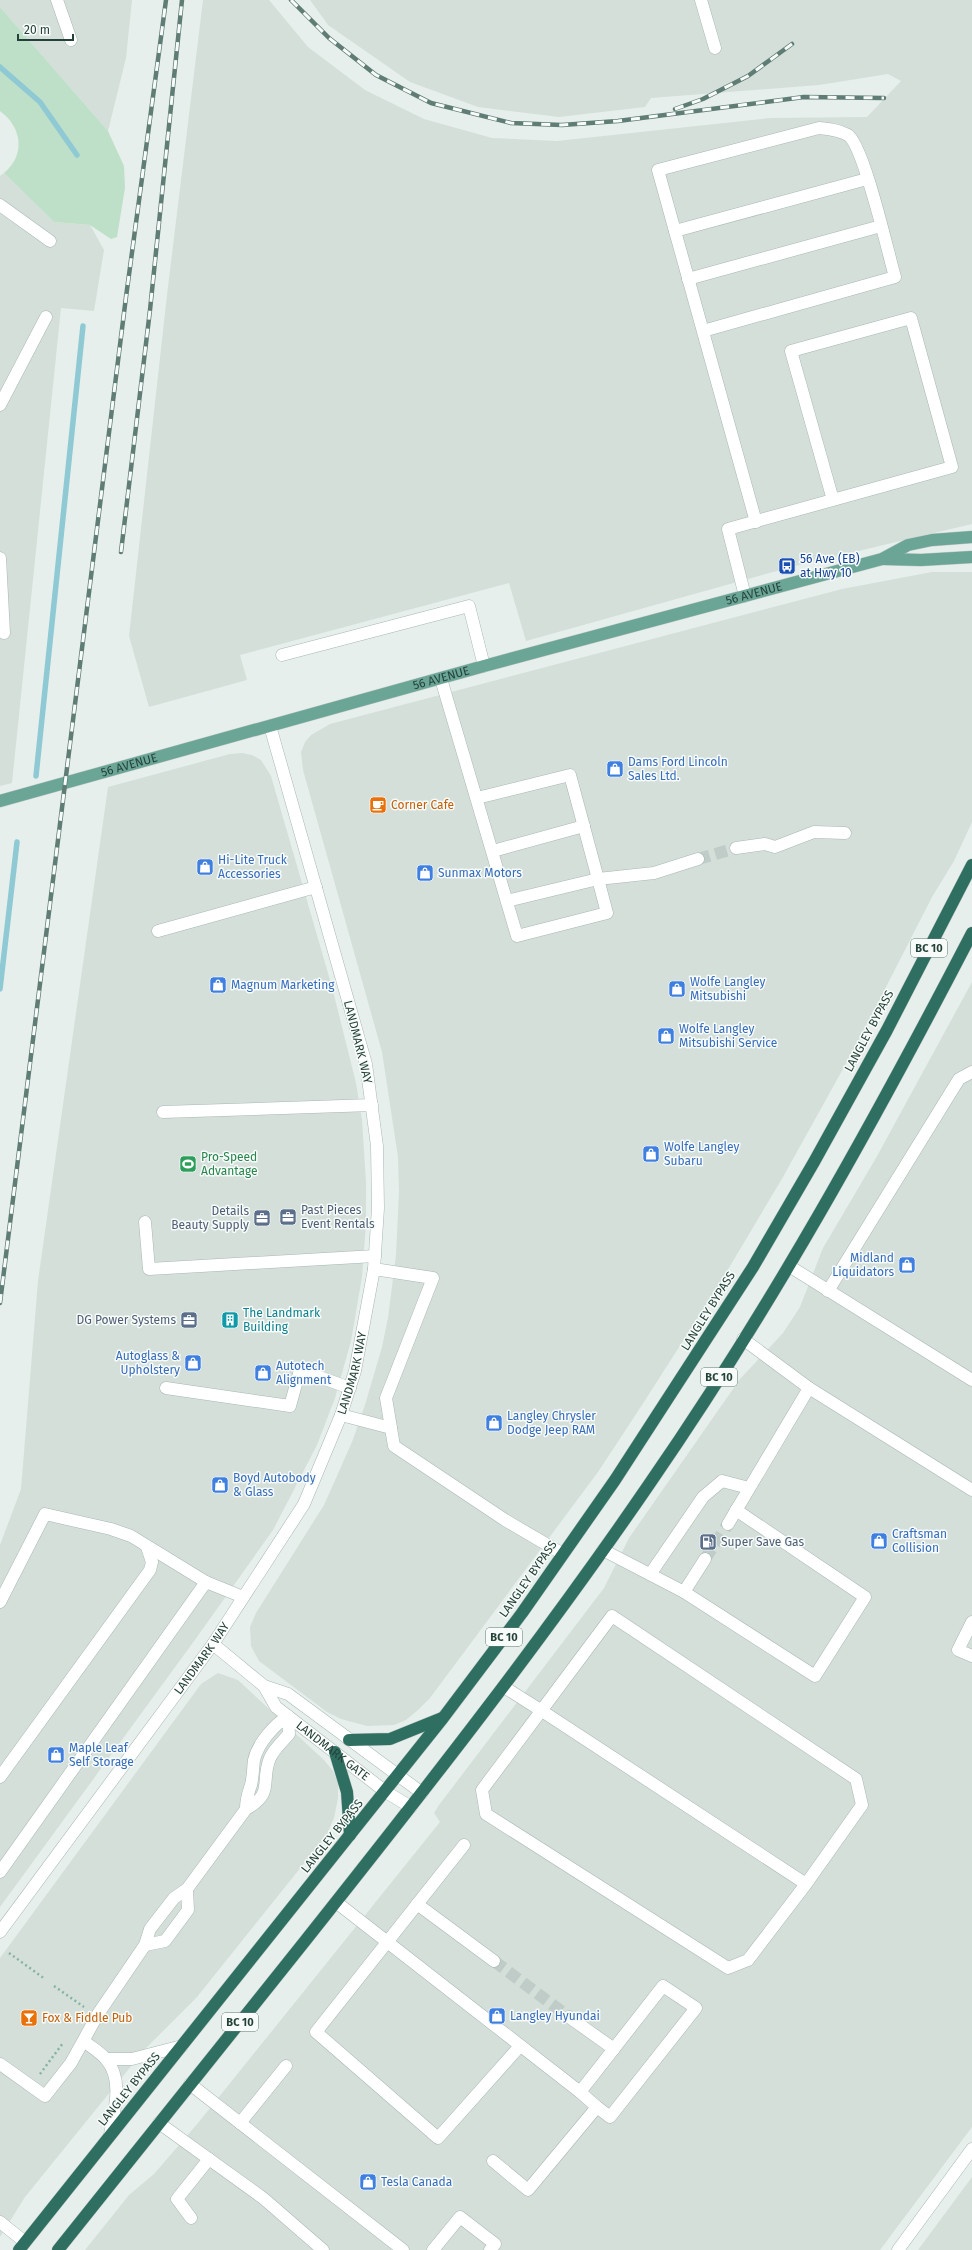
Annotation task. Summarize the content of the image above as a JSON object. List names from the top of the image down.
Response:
{
  "streets": {
    "highway": ["BC 10", "LANGLEY BYPASS"],
    "main road": ["56 AVENUE"],
    "street": ["LANDMARK WAY", "LANDMARK GATE"]
  },
  "crossings": [
    ["56 AVENUE", "LANDMARK WAY"],
    ["BC 10", "LANDMARK GATE"],
    ["LANGLEY BYPASS", "LANDMARK GATE"],
    ["LANDMARK WAY", "LANDMARK GATE"]
  ],
  "places": {
    "bus stop": ["56 Ave (EB) at Hwy 10"],
    "shop": [
      "Dams Ford Lincoln Sales Ltd.",
      "Hi-Lite Truck Accessories",
      "Sunmax Motors",
      "Magnum Marketing",
      "Wolfe Langley Mitsubishi",
      "Wolfe Langley Mitsubishi Service",
      "Wolfe Langley Subaru",
      "Midland Liquidators",
      "Autoglass & Upholstery",
      "Autotech Alignment",
      "Langley Chrysler Dodge Jeep RAM",
      "Boyd Autobody & Glass",
      "Craftsman Collision",
      "Maple Leaf Self Storage",
      "Langley Hyundai",
      "Tesla Canada"
    ],
    "cafe": ["Corner Cafe"],
    "sports": ["Pro-Speed Advantage"],
    "office": ["Past Pieces Event Rentals", "Details Beauty Supply", "DG Power Systems"],
    "building": ["The Landmark Building"],
    "fuel station": ["Super Save Gas"],
    "bar": ["Fox & Fiddle Pub"]
  },
  "scale_bar": "20 m"
}
